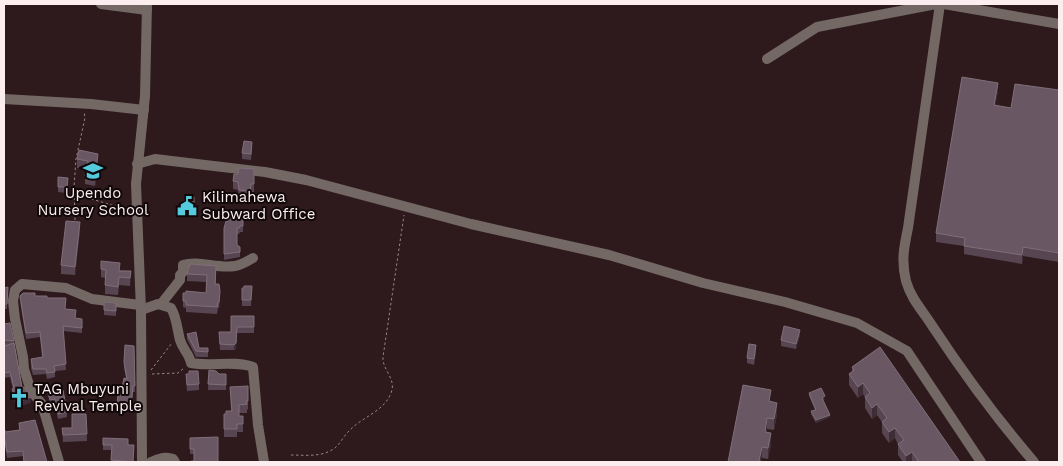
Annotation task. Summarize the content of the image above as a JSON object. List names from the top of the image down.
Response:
{
  "places": {
    "school or university": ["Upendo Nursery School"],
    "public building": ["Kilimahewa Subward Office"],
    "church": ["TAG Mbuyuni Revival Temple"]
  }
}
